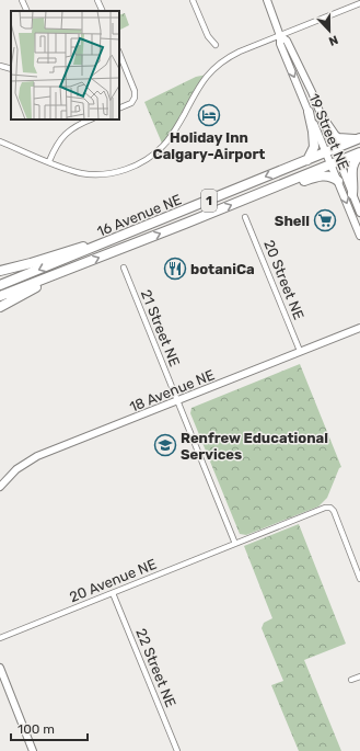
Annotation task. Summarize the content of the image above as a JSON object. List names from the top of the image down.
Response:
{
  "streets": {
    "highway": ["1", "16 Avenue NE"],
    "street": [
      "19 Street NE",
      "20 Street NE",
      "21 Street NE",
      "18 Avenue NE",
      "20 Avenue NE",
      "22 Street NE"
    ]
  },
  "crossings": [
    ["19 Street NE", "16 Avenue NE"],
    ["20 Street NE", "18 Avenue NE"],
    ["21 Street NE", "18 Avenue NE"],
    ["21 Street NE", "20 Avenue NE"],
    ["20 Avenue NE", "22 Street NE"]
  ],
  "places": {
    "hotel": ["Holiday Inn Calgary-Airport"],
    "supermarket": ["Shell"],
    "restaurant": ["botaniCa"],
    "school or university": ["Renfrew Educational Services"]
  },
  "scale_bar": "100 m",
  "north": "bottom"
}
